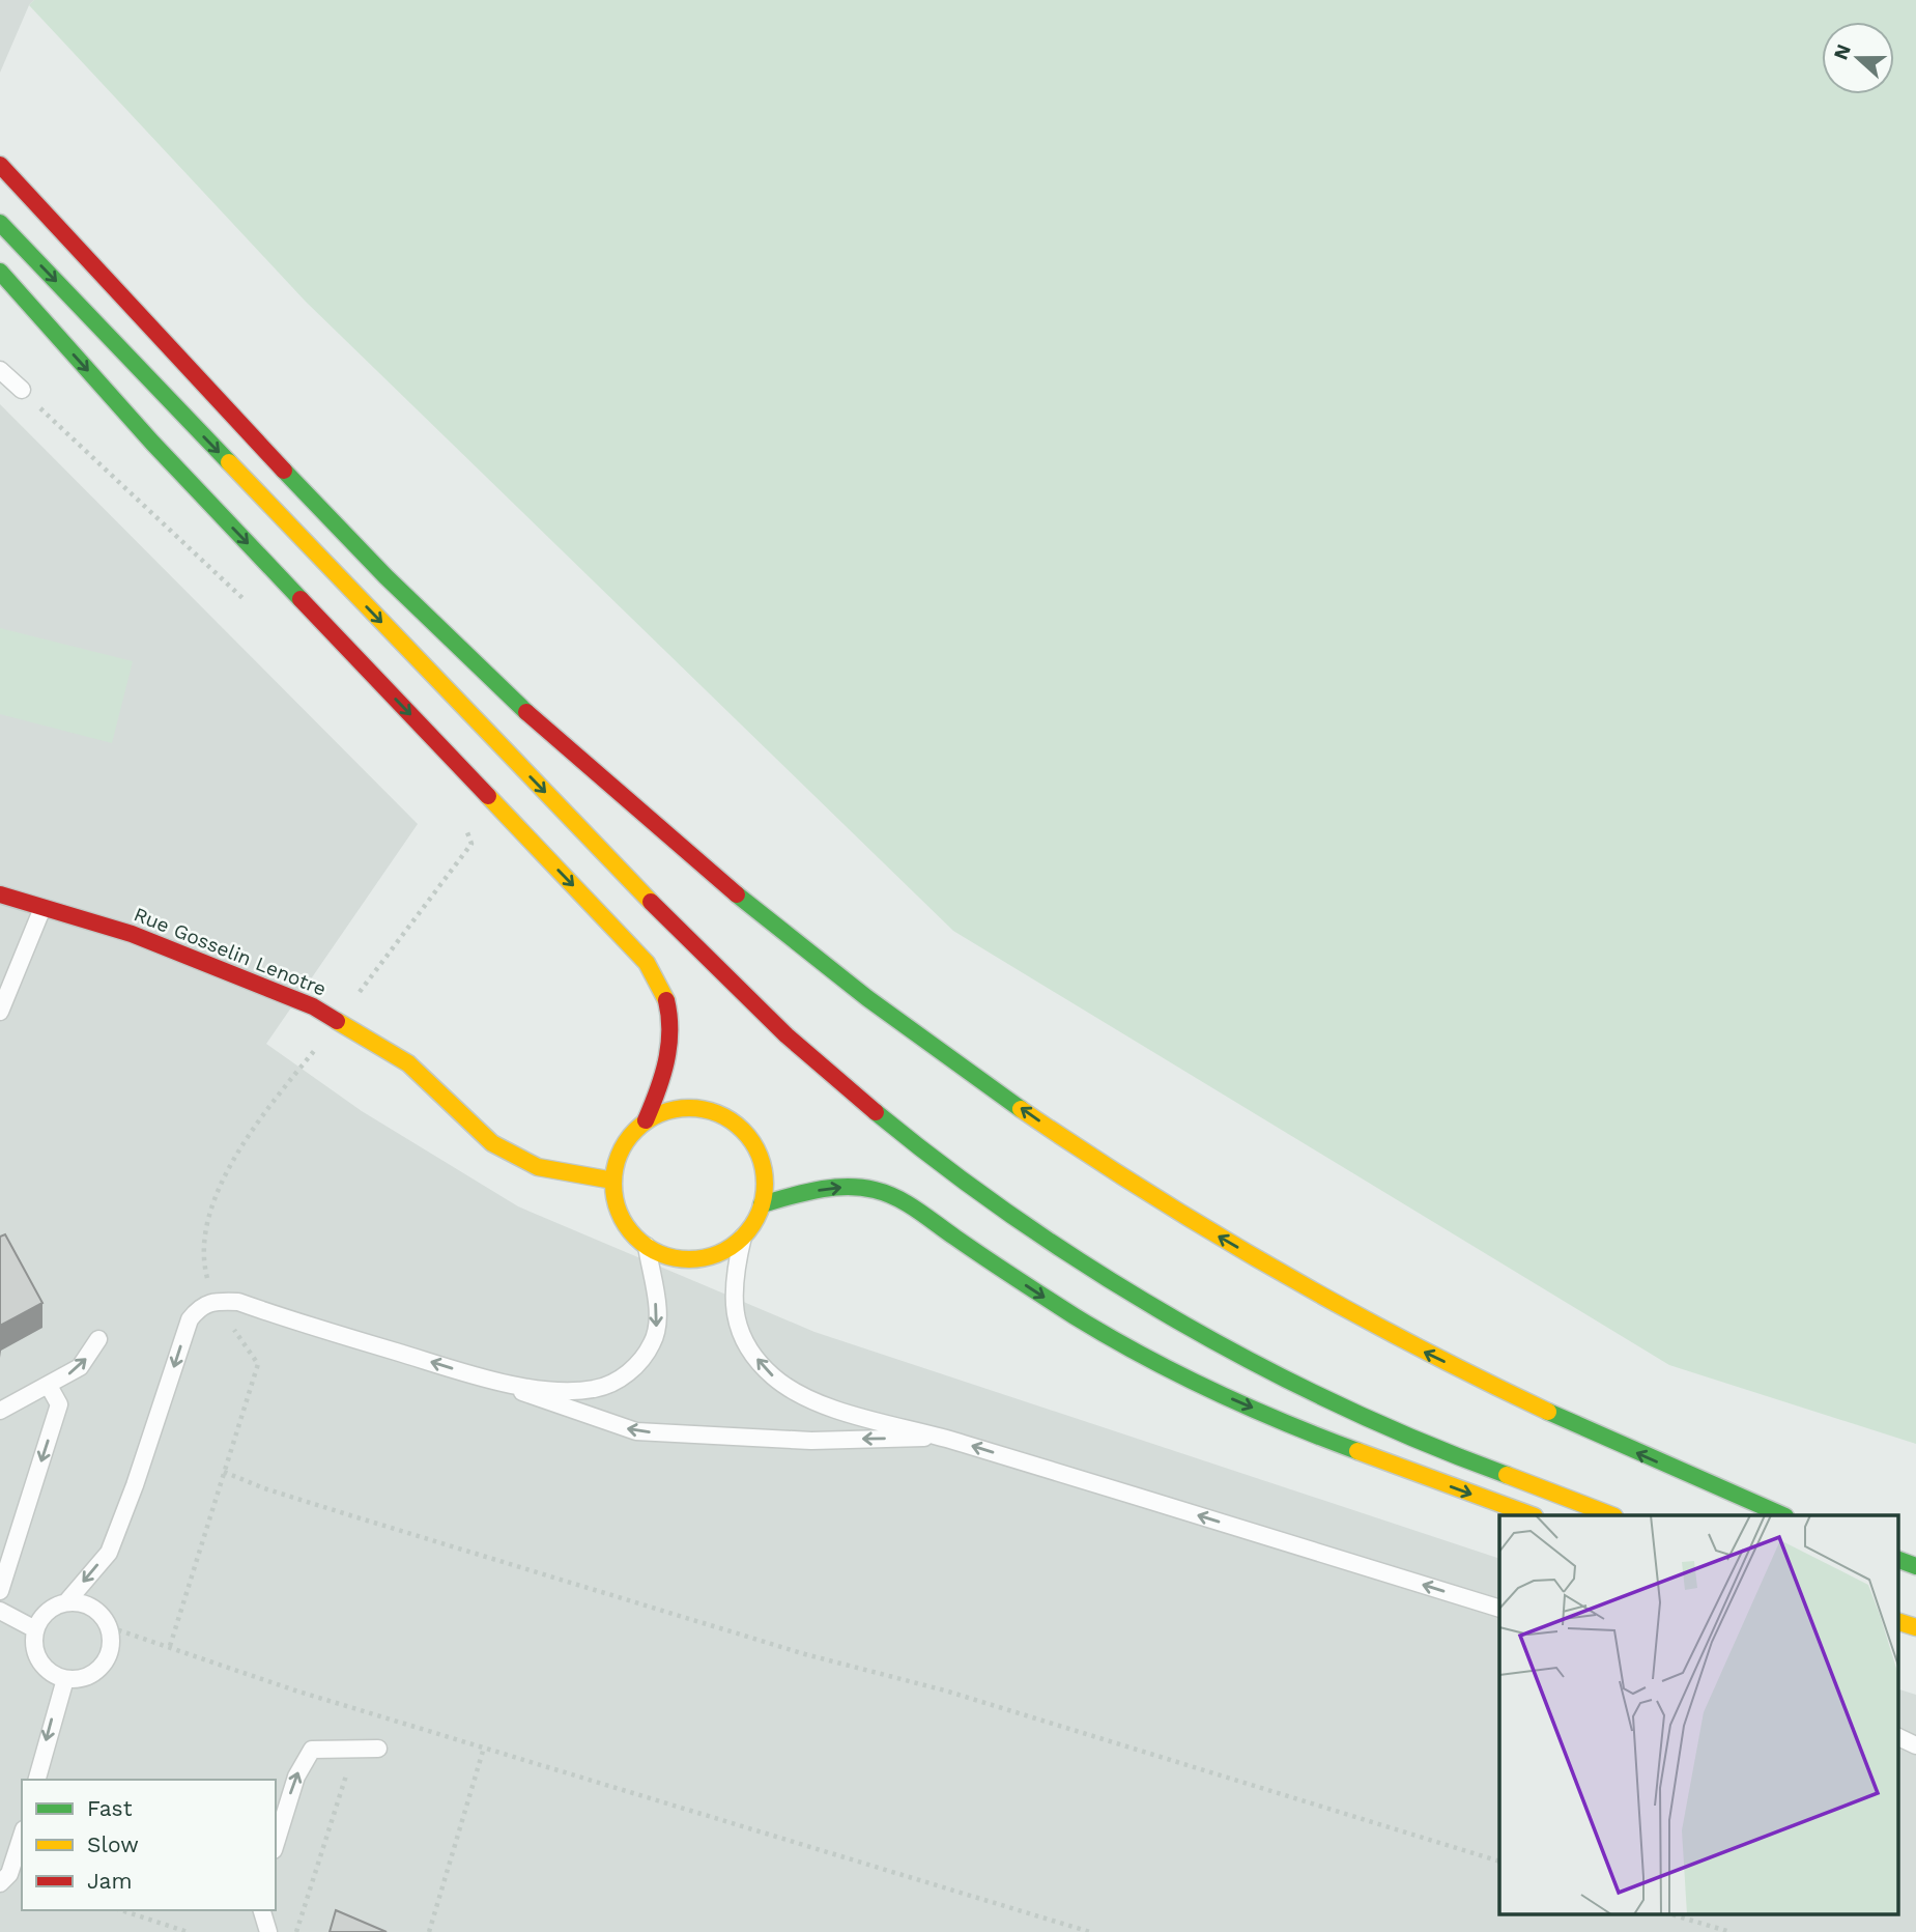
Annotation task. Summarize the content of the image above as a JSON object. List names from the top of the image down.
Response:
{
  "streets": {
    "main road": ["Rue Gosselin Lenotre"]
  },
  "legend": ["Fast", "Slow", "Jam"],
  "north": "left"
}
